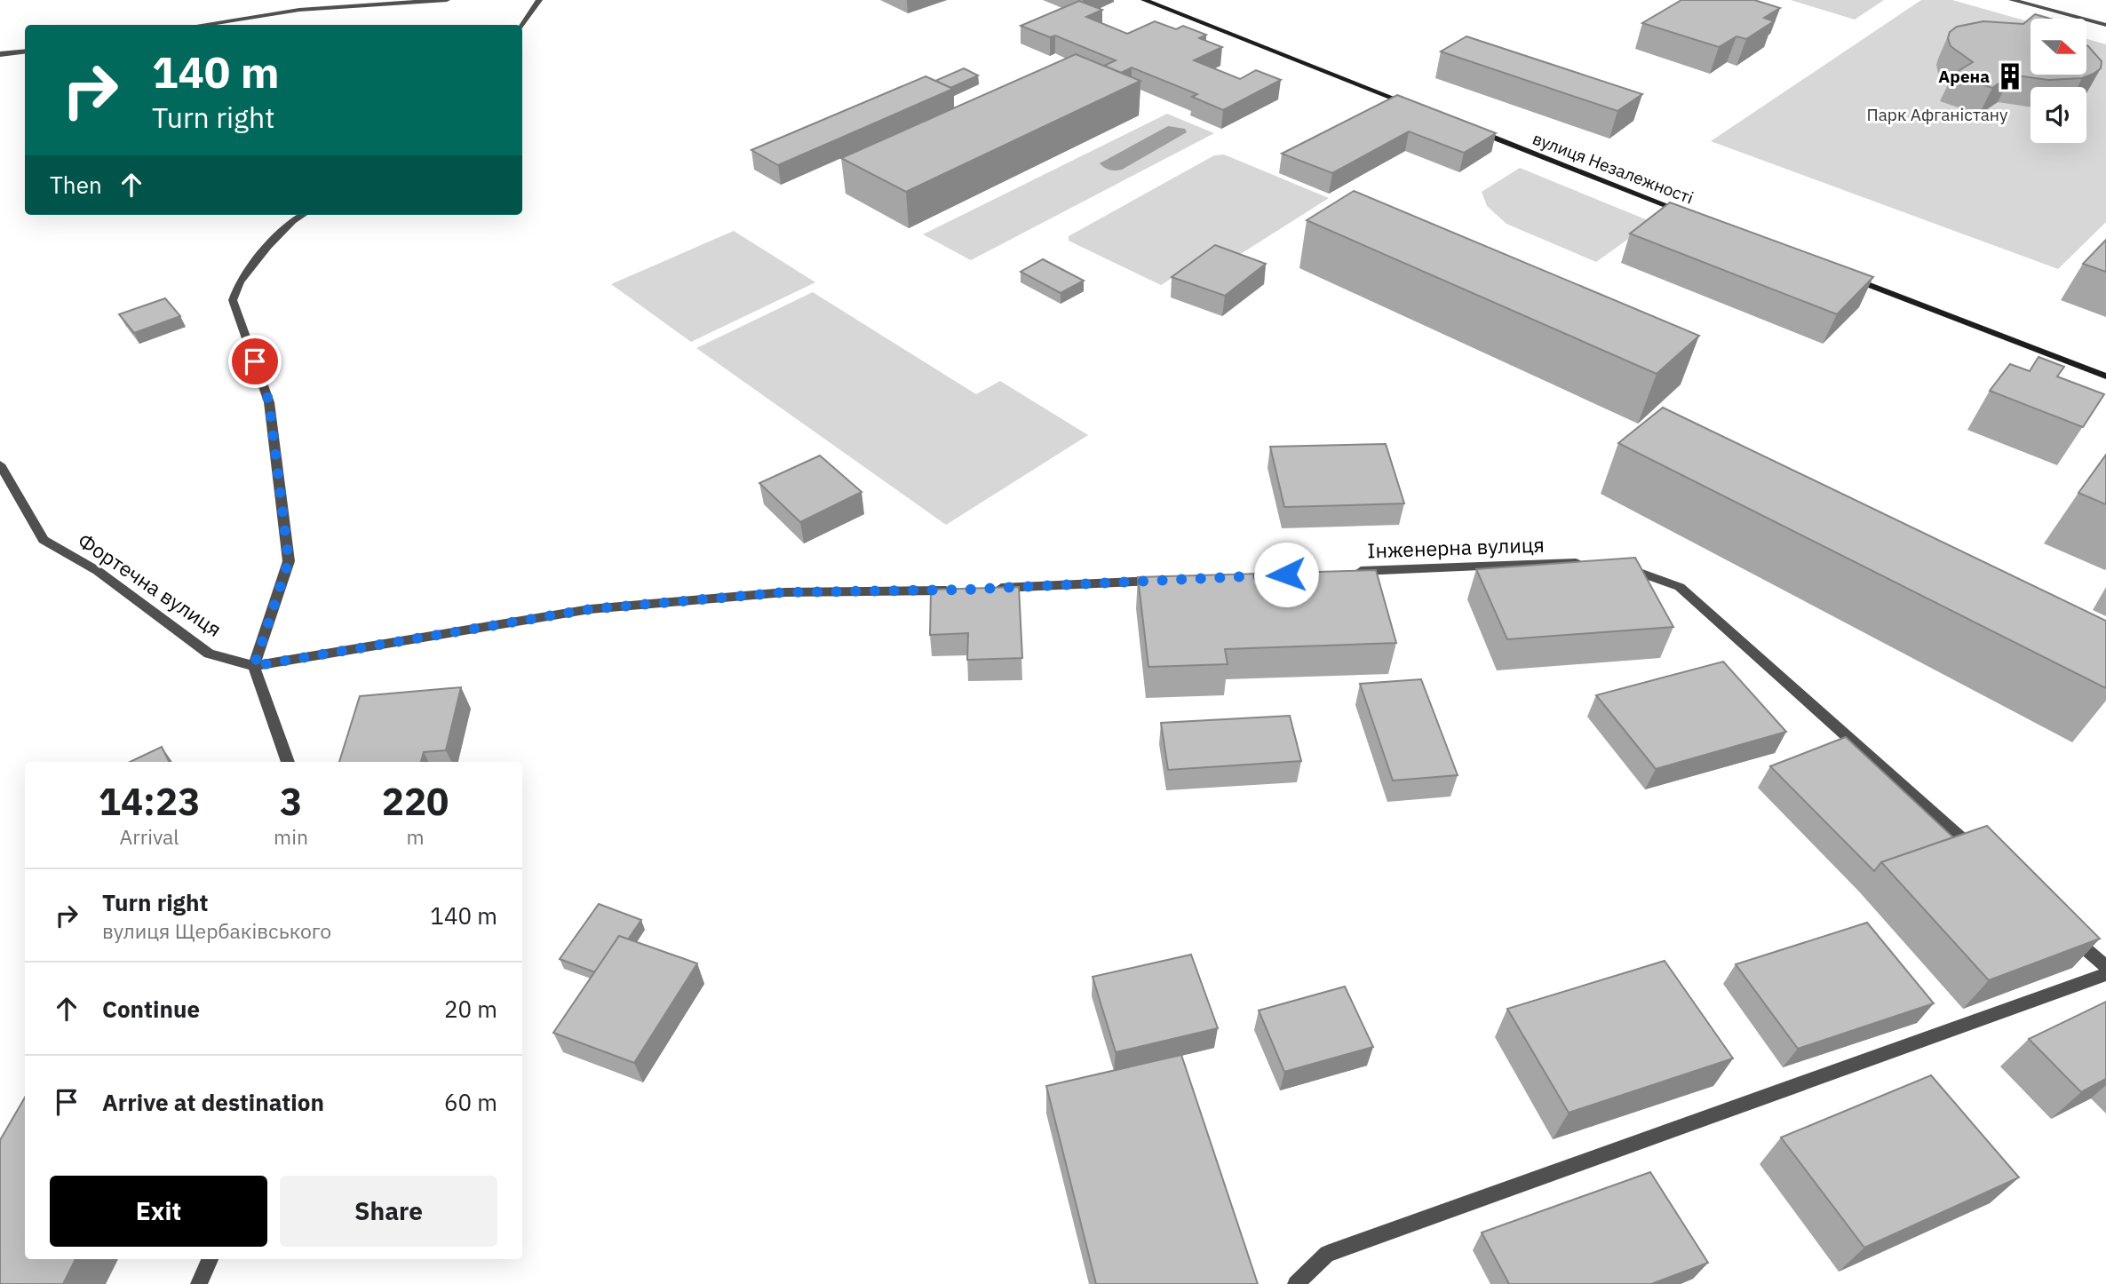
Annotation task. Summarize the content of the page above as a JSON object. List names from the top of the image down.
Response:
{
  "streets": {
    "main road": ["вулиця Незалежності"],
    "street": ["Інженерна вулиця", "Фортечна вулиця"]
  },
  "parks": ["Парк Афганістану"],
  "places": {
    "building": ["Арена"]
  },
  "north": "right",
  "page": {
    "turn": ["140 m", "Turn right"],
    "then": "Then",
    "eta": [
      "14:23",
      "Arrival",
      "3",
      "min",
      "220",
      "m"
    ],
    "list": [
      {
        "name": "Turn right",
        "note": "вулиця Щербаківського",
        "value": "140 m"
      },
      {
        "name": "Continue",
        "value": "20 m"
      },
      {
        "name": "Arrive at destination",
        "value": "60 m"
      }
    ],
    "buttons": ["Exit", "Share"]
  }
}
